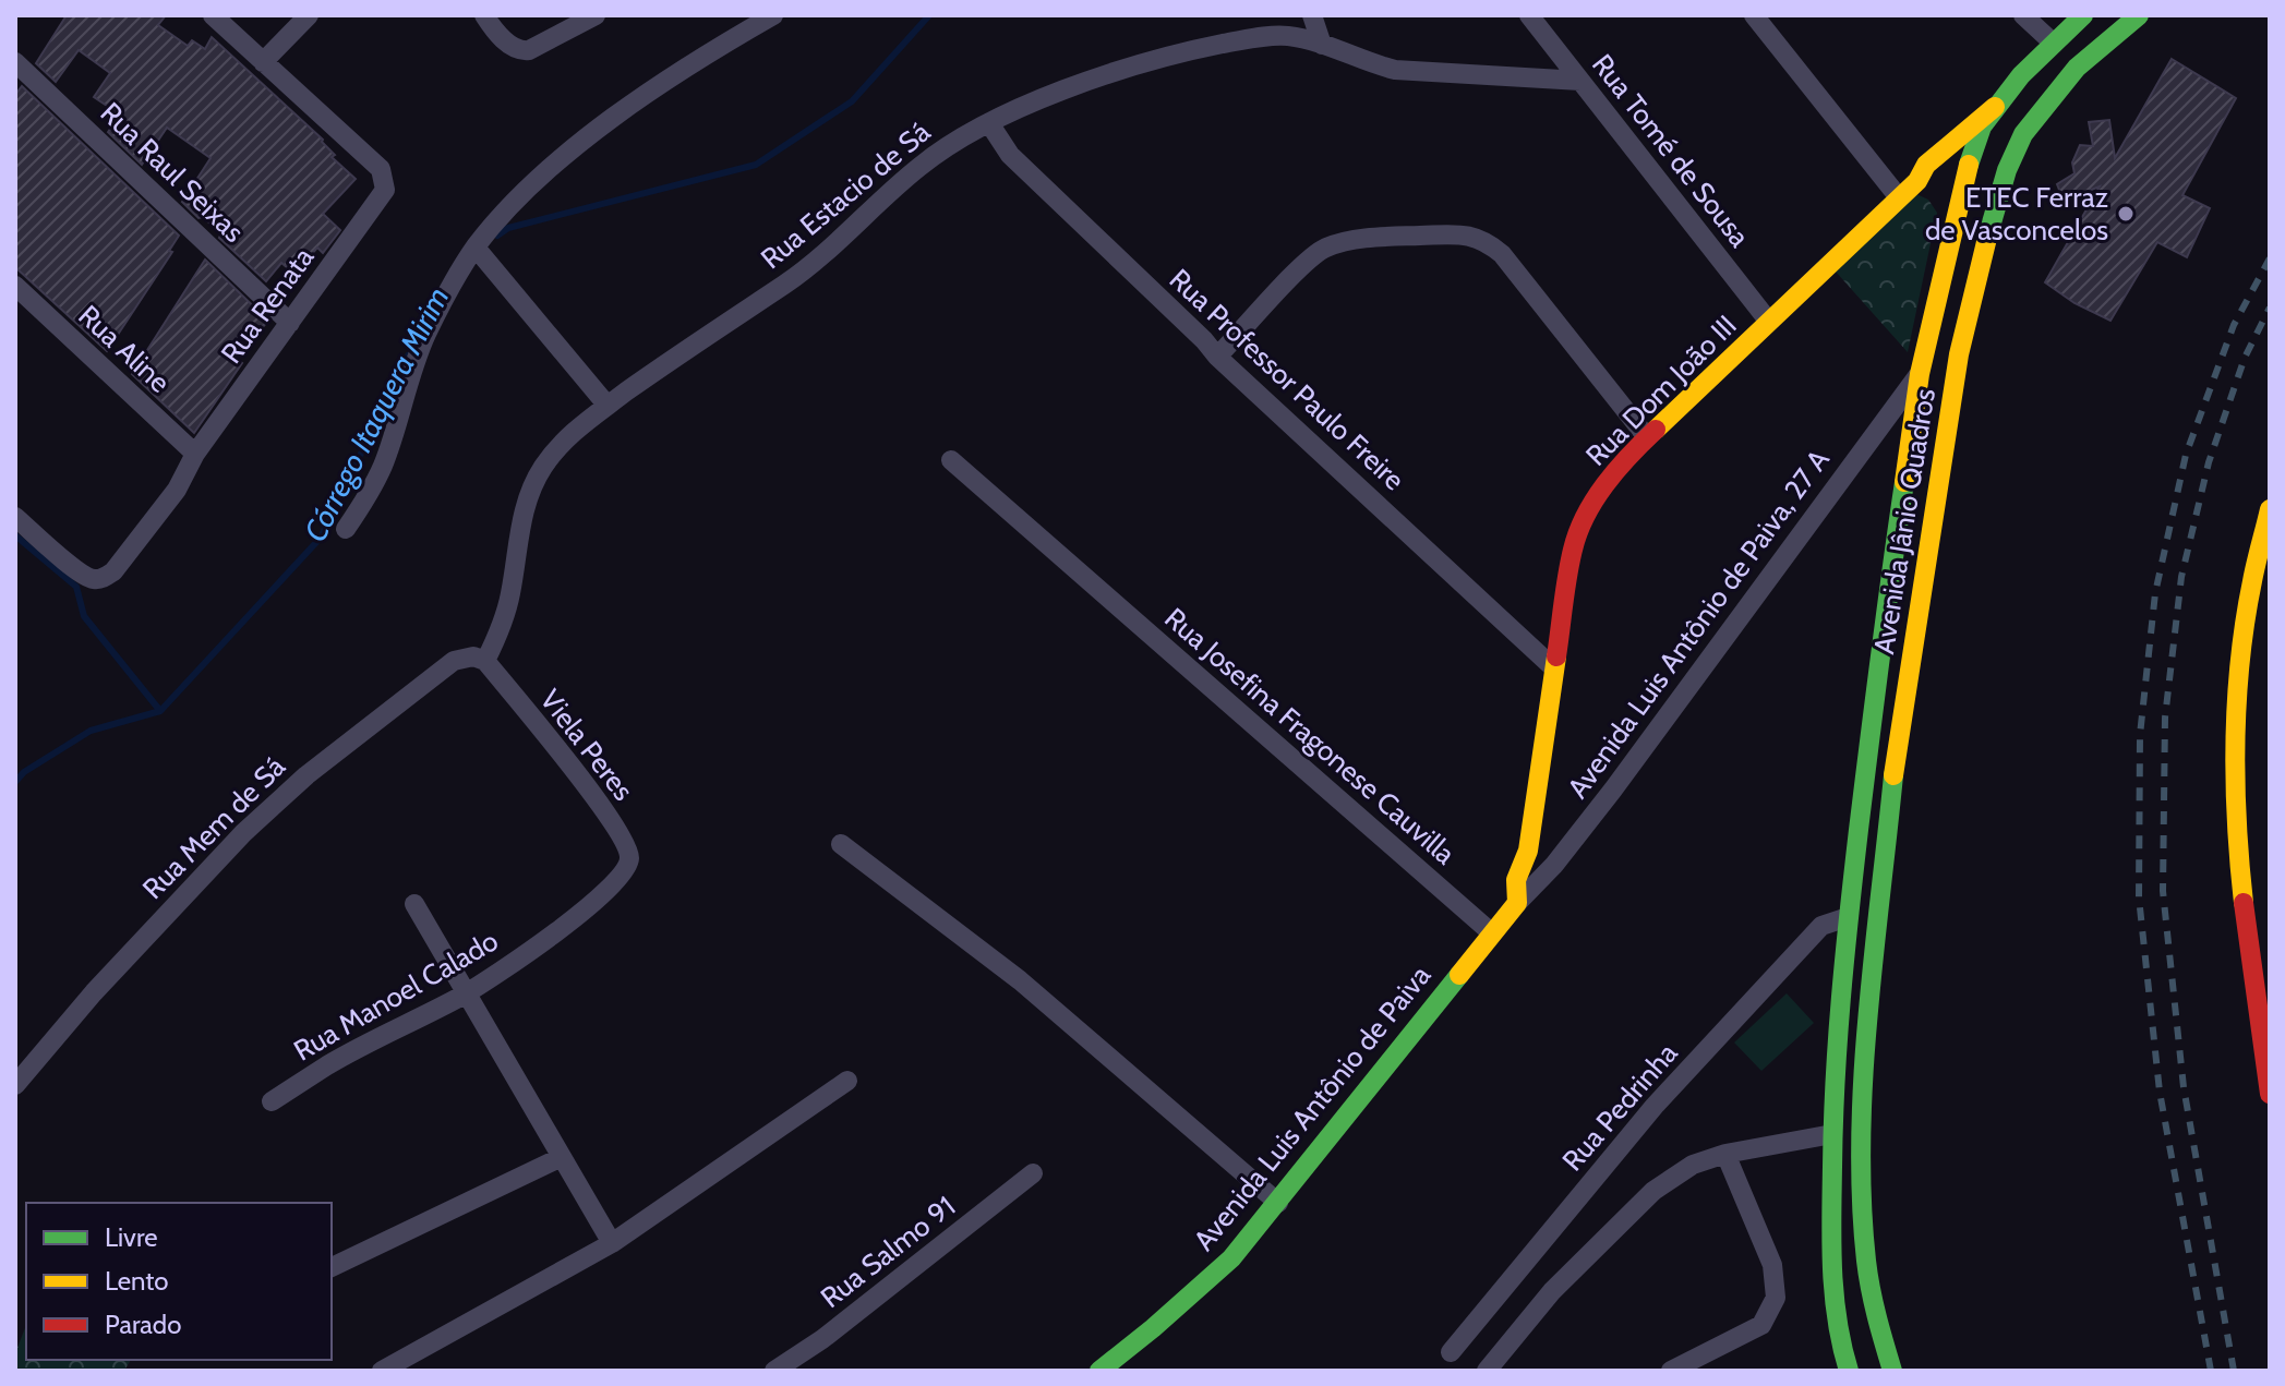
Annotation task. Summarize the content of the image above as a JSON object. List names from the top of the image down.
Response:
{
  "streets": {
    "main road": ["Rua Dom João III", "Avenida Jânio Quadros", "Avenida Luis Antônio de Paiva"],
    "street": [
      "Rua Tomé de Sousa",
      "Rua Raul Seixas",
      "Rua Estacio de Sá",
      "Rua Renata",
      "Rua Aline",
      "Rua Professor Paulo Freire",
      "Avenida Luis Antônio de Paiva, 27 A",
      "Rua Josefina Fragonese Cauvilla",
      "Viela Peres",
      "Rua Mem de Sá",
      "Rua Manoel Calado",
      "Rua Pedrinha",
      "Rua Salmo 91"
    ]
  },
  "crossings": [
    ["Rua Tomé de Sousa", "Rua Estacio de Sá"],
    ["Rua Tomé de Sousa", "Rua Dom João III"],
    ["Rua Raul Seixas", "Rua Renata"],
    ["Rua Estacio de Sá", "Rua Professor Paulo Freire"],
    ["Rua Estacio de Sá", "Viela Peres"],
    ["Rua Estacio de Sá", "Rua Mem de Sá"],
    ["Rua Renata", "Rua Aline"],
    ["Rua Professor Paulo Freire", "Rua Dom João III"],
    ["Rua Dom João III", "Avenida Jânio Quadros"],
    ["Rua Dom João III", "Avenida Luis Antônio de Paiva, 27 A"],
    ["Rua Dom João III", "Avenida Luis Antônio de Paiva"],
    ["Avenida Jânio Quadros", "Avenida Luis Antônio de Paiva, 27 A"],
    ["Avenida Jânio Quadros", "Rua Pedrinha"],
    ["Avenida Luis Antônio de Paiva, 27 A", "Avenida Luis Antônio de Paiva"],
    ["Rua Josefina Fragonese Cauvilla", "Avenida Luis Antônio de Paiva"],
    ["Viela Peres", "Rua Mem de Sá"],
    ["Viela Peres", "Rua Manoel Calado"]
  ],
  "water": ["Córrego Itaquera Mirim"],
  "places": ["ETEC Ferraz de Vasconcelos"],
  "legend": ["Livre", "Lento", "Parado"]
}
